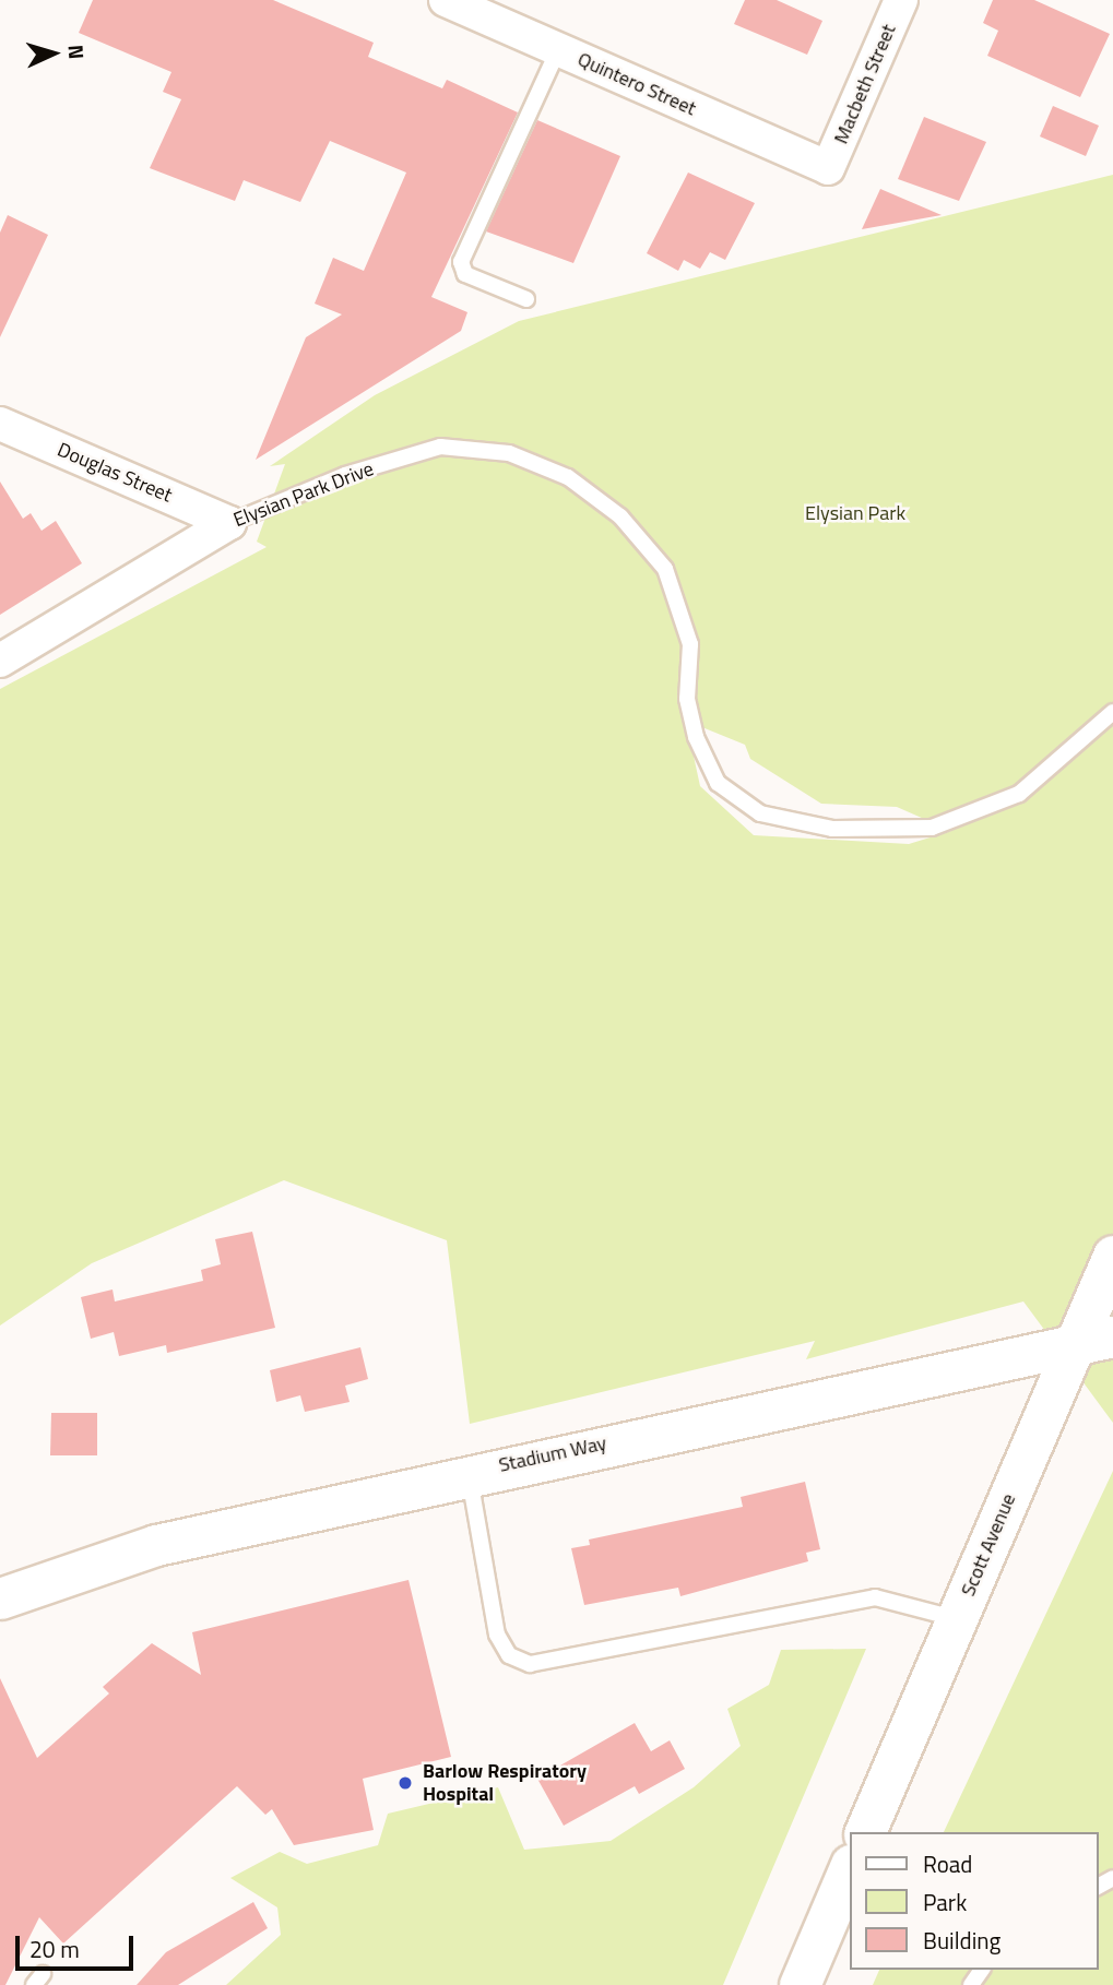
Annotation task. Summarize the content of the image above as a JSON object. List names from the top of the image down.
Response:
{
  "streets": {
    "street": [
      "Quintero Street",
      "Macbeth Street",
      "Douglas Street",
      "Elysian Park Drive",
      "Stadium Way",
      "Scott Avenue"
    ]
  },
  "crossings": [
    ["Quintero Street", "Macbeth Street"],
    ["Douglas Street", "Elysian Park Drive"],
    ["Stadium Way", "Scott Avenue"]
  ],
  "parks": ["Elysian Park"],
  "places": ["Barlow Respiratory Hospital"],
  "legend": ["Road", "Park", "Building"],
  "scale_bar": "20 m",
  "north": "right"
}
